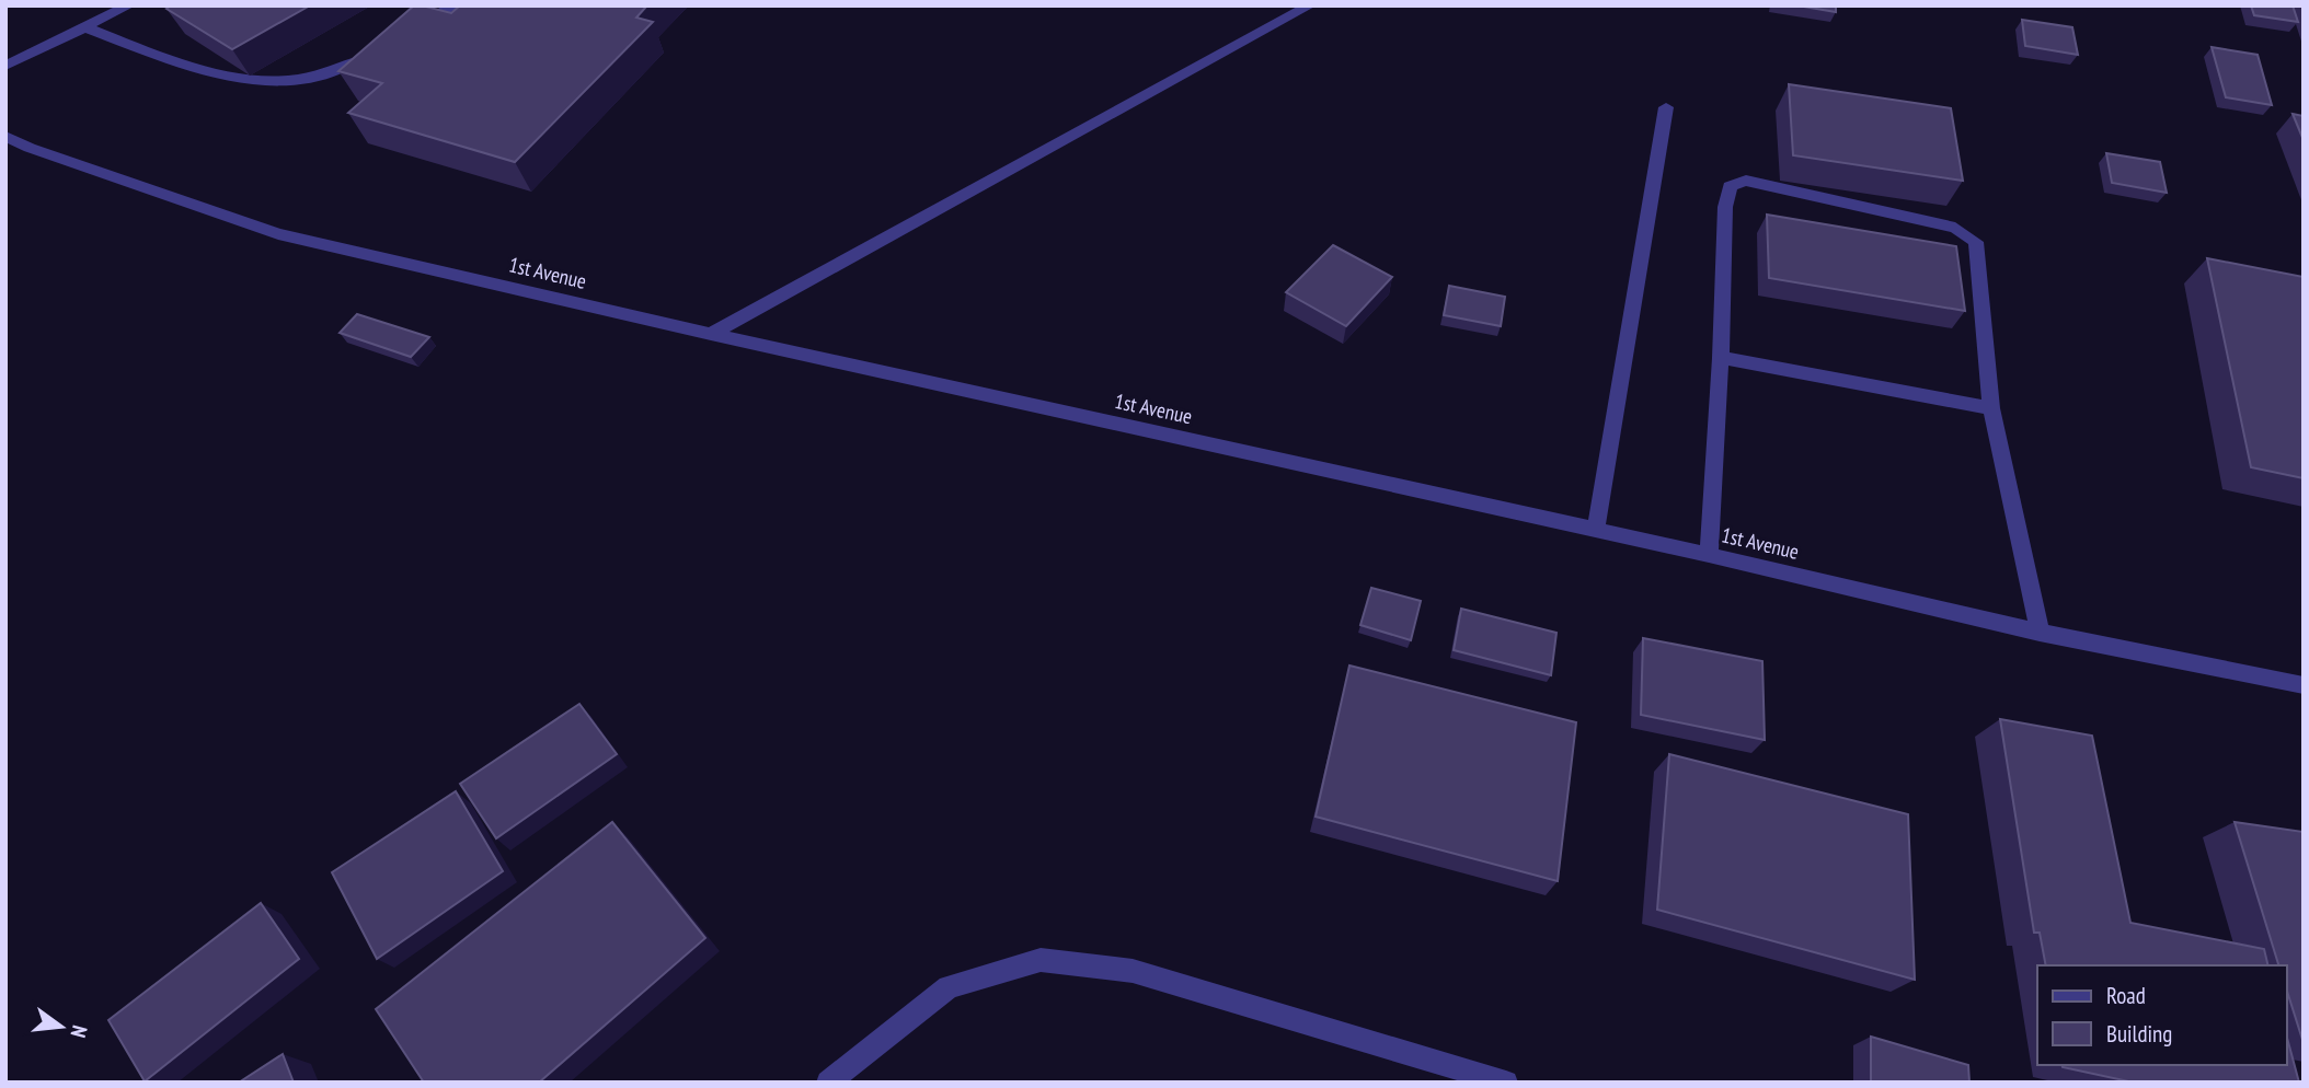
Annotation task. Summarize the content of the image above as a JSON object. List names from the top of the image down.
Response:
{
  "streets": {
    "street": ["1st Avenue"]
  },
  "legend": ["Road", "Building"],
  "north": "right"
}
